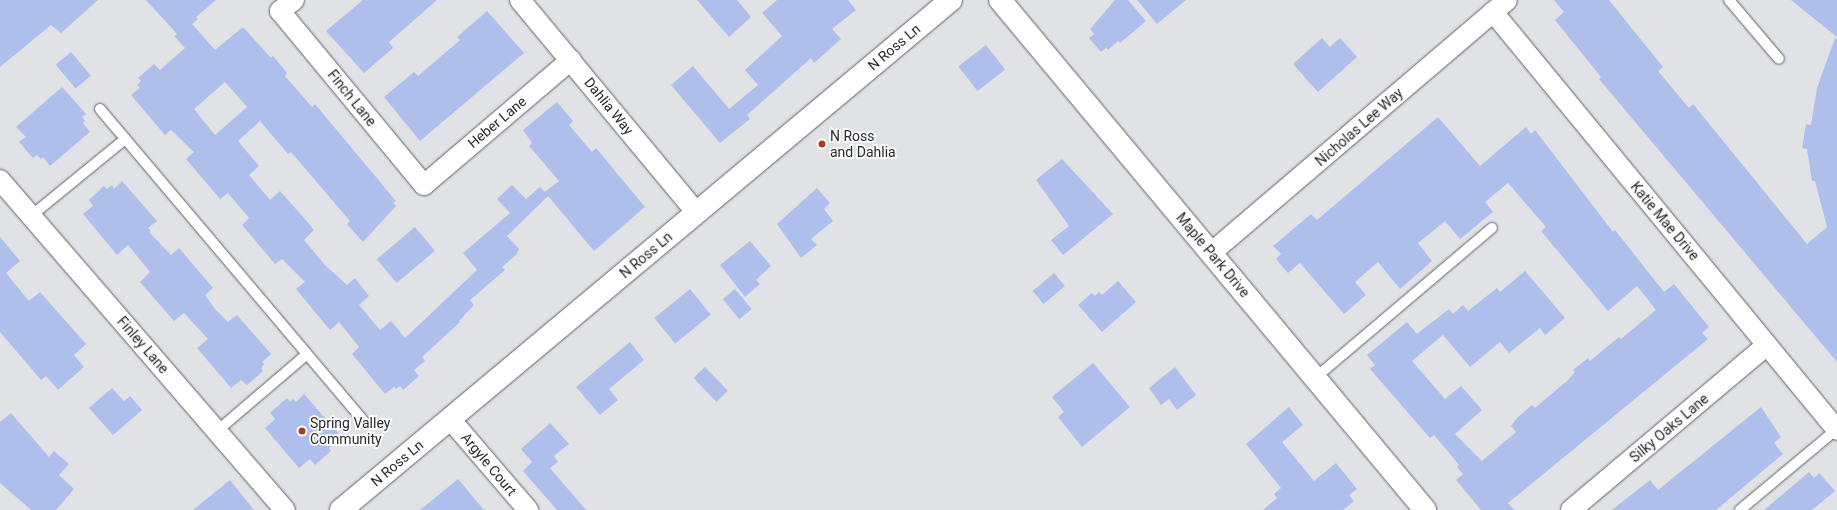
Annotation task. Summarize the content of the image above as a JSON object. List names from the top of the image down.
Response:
{
  "streets": {
    "main road": ["N Ross Ln", "Maple Park Drive"],
    "street": [
      "Finch Lane",
      "Dahlia Way",
      "Heber Lane",
      "Nicholas Lee Way",
      "Katie Mae Drive",
      "Finley Lane",
      "Silky Oaks Lane",
      "Argyle Court"
    ]
  },
  "crossings": [
    ["N Ross Ln", "Dahlia Way"],
    ["N Ross Ln", "Argyle Court"],
    ["Finch Lane", "Heber Lane"],
    ["Dahlia Way", "Heber Lane"],
    ["Nicholas Lee Way", "Katie Mae Drive"],
    ["Nicholas Lee Way", "Maple Park Drive"],
    ["Katie Mae Drive", "Silky Oaks Lane"]
  ],
  "places": ["N Ross and Dahlia", "Spring Valley Community"]
}
